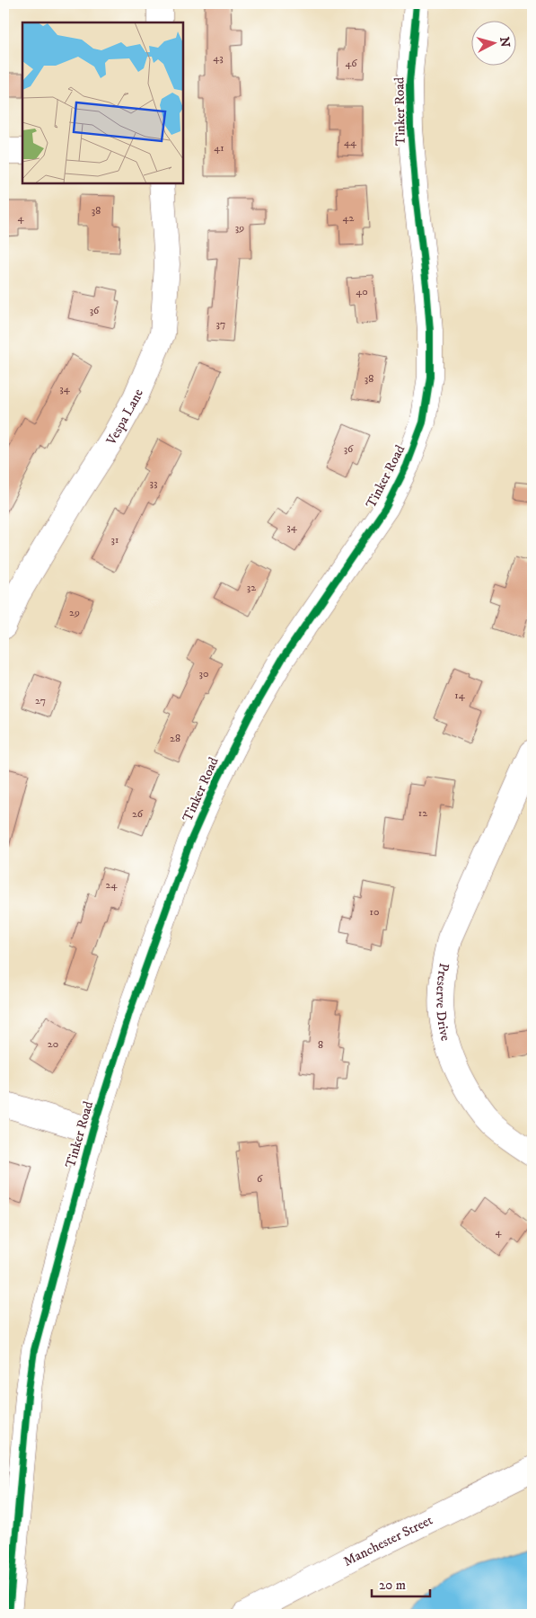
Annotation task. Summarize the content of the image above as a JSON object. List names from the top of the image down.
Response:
{
  "streets": {
    "street": [
      "Tinker Road",
      "Vespa Lane",
      "Preserve Drive",
      "Manchester Street"
    ]
  },
  "house_numbers": [
    "43",
    "46",
    "44",
    "41",
    "38",
    "4",
    "42",
    "39",
    "40",
    "36",
    "37",
    "38",
    "34",
    "36",
    "33",
    "34",
    "31",
    "32",
    "29",
    "30",
    "14",
    "27",
    "28",
    "12",
    "26",
    "24",
    "10",
    "20",
    "8",
    "6",
    "4"
  ],
  "scale_bar": "20 m",
  "north": "right"
}
